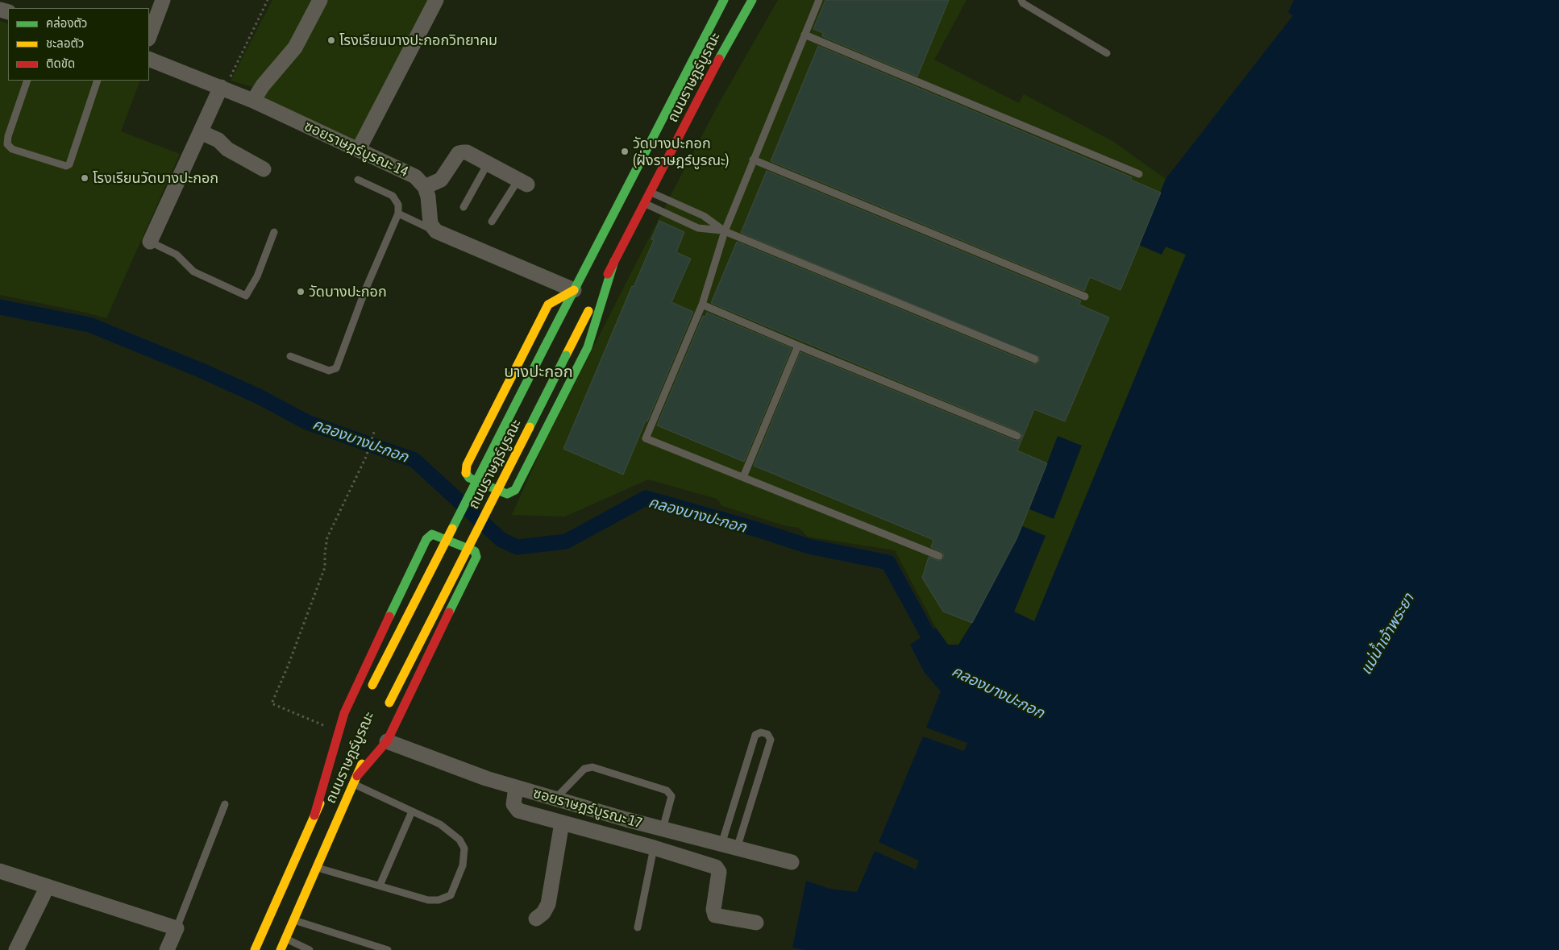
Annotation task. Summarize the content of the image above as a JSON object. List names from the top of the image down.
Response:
{
  "streets": {
    "main road": ["ถนนราษฎร์บูรณะ"],
    "street": ["ซอยราษฎร์บูรณะ 14", "ซอยราษฎร์บูรณะ 17"]
  },
  "districts": ["บางปะกอก"],
  "water": ["คลองบางปะกอก", "แม่น้ำเจ้าพระยา"],
  "places": [
    "โรงเรียนบางปะกอกวิทยาคม",
    "วัดบางปะกอก (ฝั่งราษฎร์บูรณะ)",
    "โรงเรียนวัดบางปะกอก",
    "วัดบางปะกอก"
  ],
  "legend": ["คล่องตัว", "ชะลอตัว", "ติดขัด"]
}
